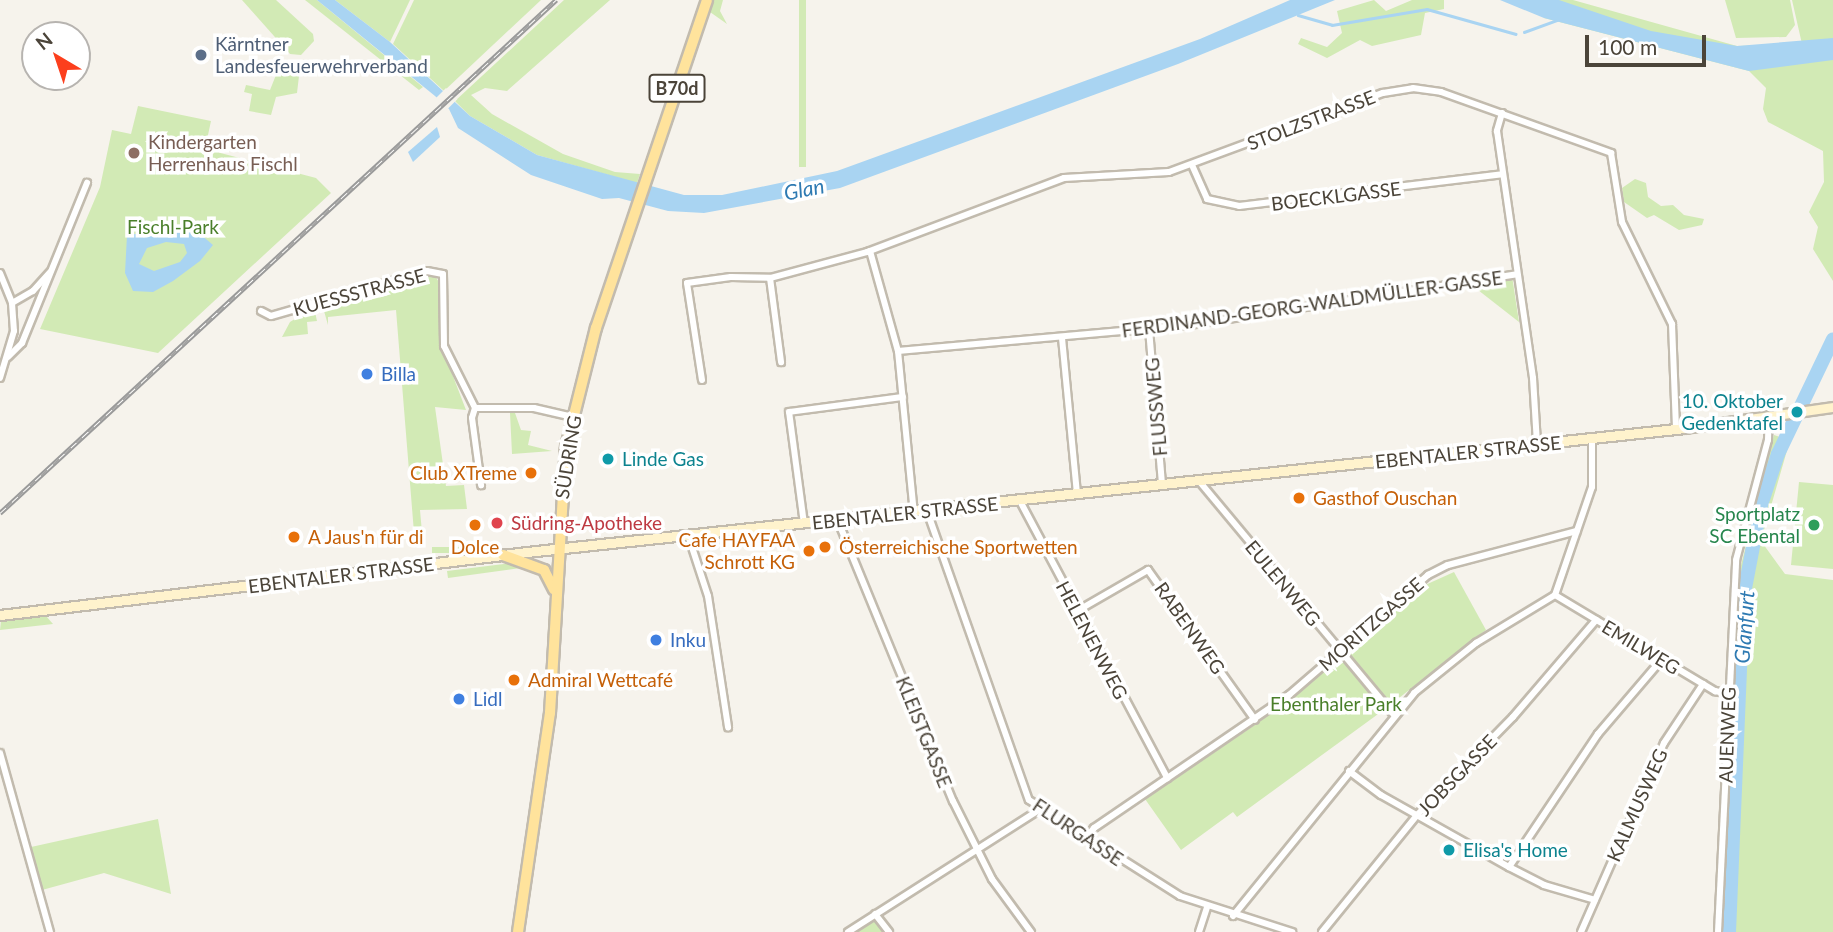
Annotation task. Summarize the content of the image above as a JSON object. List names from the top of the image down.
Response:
{
  "streets": {
    "main road": ["B70d", "EBENTALER STRASSE", "SÜDRING"],
    "street": [
      "STOLZSTRASSE",
      "BOECKLGASSE",
      "KUESSSTRASSE",
      "FERDINAND-GEORG-WALDMÜLLER-GASSE",
      "FLUSSWEG",
      "EULENWEG",
      "MORITZGASSE",
      "RABENWEG",
      "HELENENWEG",
      "EMILWEG",
      "KLEISTGASSE",
      "AUENWEG",
      "JOBSGASSE",
      "KALMUSWEG",
      "FLURGASSE"
    ]
  },
  "crossings": [
    ["STOLZSTRASSE", "BOECKLGASSE"],
    ["STOLZSTRASSE", "EBENTALER STRASSE"],
    ["FERDINAND-GEORG-WALDMÜLLER-GASSE", "FLUSSWEG"],
    ["FLUSSWEG", "EBENTALER STRASSE"],
    ["EBENTALER STRASSE", "SÜDRING"],
    ["EBENTALER STRASSE", "EULENWEG"],
    ["EBENTALER STRASSE", "HELENENWEG"],
    ["EBENTALER STRASSE", "KLEISTGASSE"],
    ["EBENTALER STRASSE", "AUENWEG"],
    ["EBENTALER STRASSE", "FLURGASSE"],
    ["EULENWEG", "MORITZGASSE"],
    ["MORITZGASSE", "RABENWEG"],
    ["MORITZGASSE", "HELENENWEG"],
    ["MORITZGASSE", "FLURGASSE"],
    ["RABENWEG", "HELENENWEG"],
    ["EMILWEG", "AUENWEG"],
    ["EMILWEG", "JOBSGASSE"],
    ["EMILWEG", "KALMUSWEG"]
  ],
  "water": ["Glan", "Glanfurt"],
  "parks": ["Fischl-Park", "Ebenthaler Park"],
  "places": [
    "Kärntner Landesfeuerwehrverband",
    "Kindergarten Herrenhaus Fischl",
    "Billa",
    "10. Oktober Gedenktafel",
    "Linde Gas",
    "Club XTreme",
    "Gasthof Ouschan",
    "Südring-Apotheke",
    "Dolce",
    "Sportplatz SC Ebental",
    "A Jaus'n für di",
    "Österreichische Sportwetten",
    "Cafe HAYFAA Schrott KG",
    "Inku",
    "Admiral Wettcafé",
    "Lidl",
    "Elisa's Home"
  ],
  "scale_bar": "100 m",
  "north": "top left"
}
